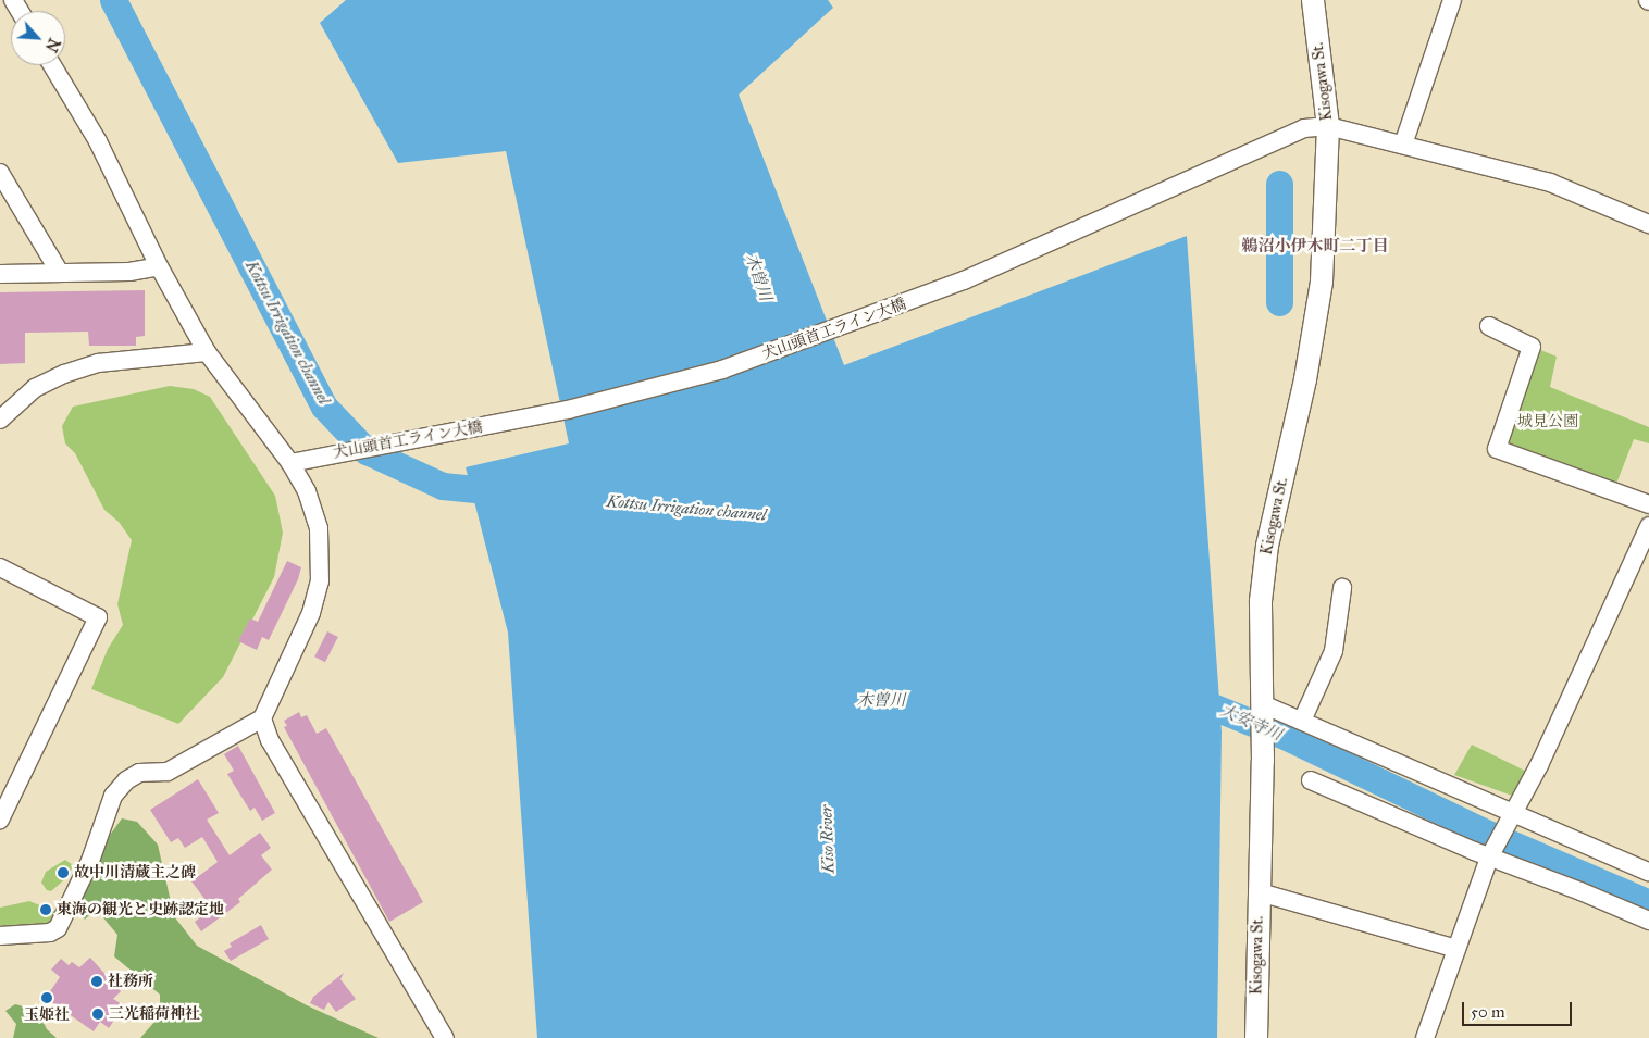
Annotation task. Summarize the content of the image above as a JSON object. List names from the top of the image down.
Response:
{
  "streets": {
    "main road": ["Kisogawa St."],
    "street": ["犬山頭首工ライン大橋"]
  },
  "crossings": [
    ["Kisogawa St.", "犬山頭首工ライン大橋"]
  ],
  "districts": ["鵜沼小伊木町二丁目"],
  "water": [
    "木曽川",
    "Kottsu Irrigation channel",
    "大安寺川",
    "Kiso River"
  ],
  "parks": ["城見公園"],
  "places": [
    "故中川清蔵主之碑",
    "東海の観光と史跡認定地",
    "社務所",
    "玉姫社",
    "三光稲荷神社"
  ],
  "scale_bar": "50 m",
  "north": "bottom right"
}
